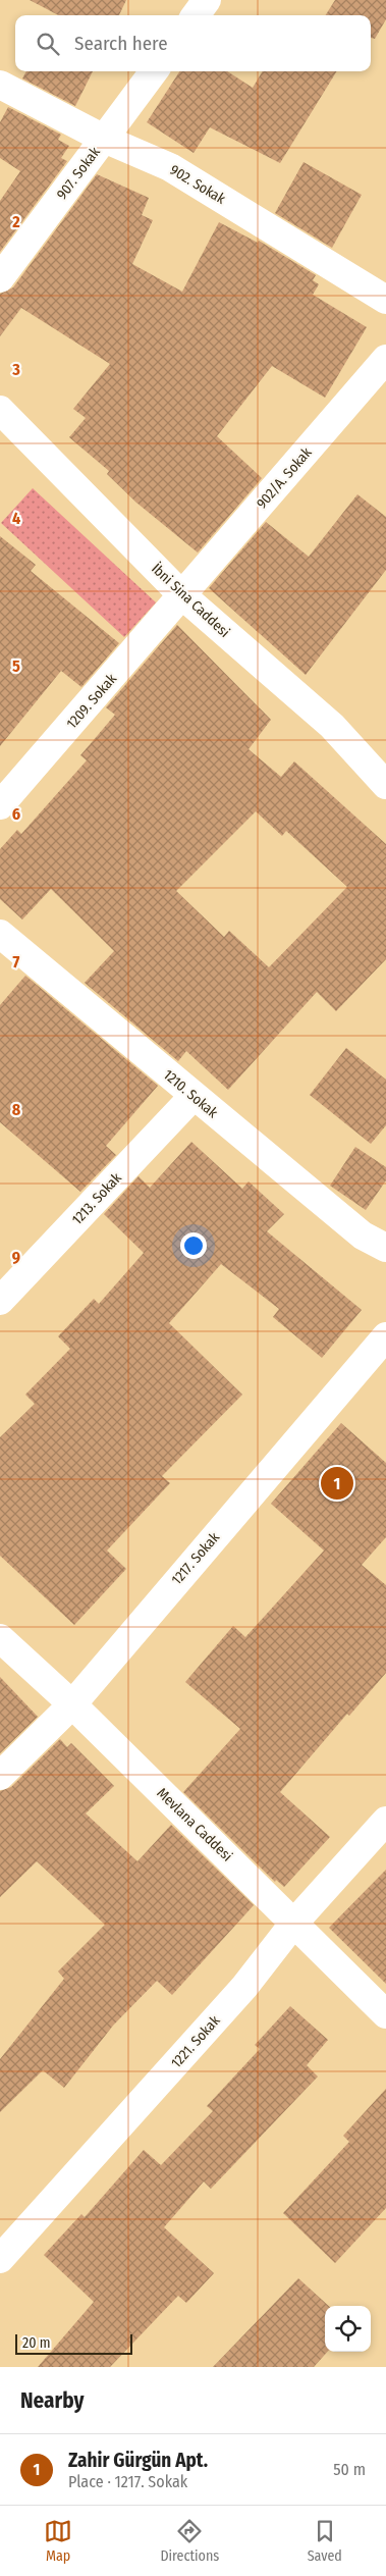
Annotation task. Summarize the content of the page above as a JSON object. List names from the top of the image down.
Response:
{
  "streets": {
    "street": [
      "907. Sokak",
      "902. Sokak",
      "902/A. Sokak",
      "İbni Sina Caddesi",
      "1209. Sokak",
      "1210. Sokak",
      "1213. Sokak",
      "1217. Sokak",
      "Mevlana Caddesi",
      "1221. Sokak"
    ]
  },
  "crossings": [
    ["907. Sokak", "902. Sokak"],
    ["902/A. Sokak", "İbni Sina Caddesi"],
    ["902/A. Sokak", "1209. Sokak"],
    ["İbni Sina Caddesi", "1209. Sokak"],
    ["1210. Sokak", "1213. Sokak"],
    ["1217. Sokak", "Mevlana Caddesi"],
    ["Mevlana Caddesi", "1221. Sokak"]
  ],
  "scale_bar": "20 m",
  "page": {
    "search": "Search here",
    "pins": "1",
    "scale": "20 m",
    "heading": "Nearby",
    "list": [
      {
        "mark": "1",
        "name": "Zahir Gürgün Apt.",
        "note": "Place · 1217. Sokak",
        "value": "50 m"
      }
    ],
    "nav": ["Map", "Directions", "Saved"]
  },
  "grid": {
    "rows": [
      "2",
      "3",
      "4",
      "5",
      "6",
      "7",
      "8",
      "9"
    ]
  }
}
